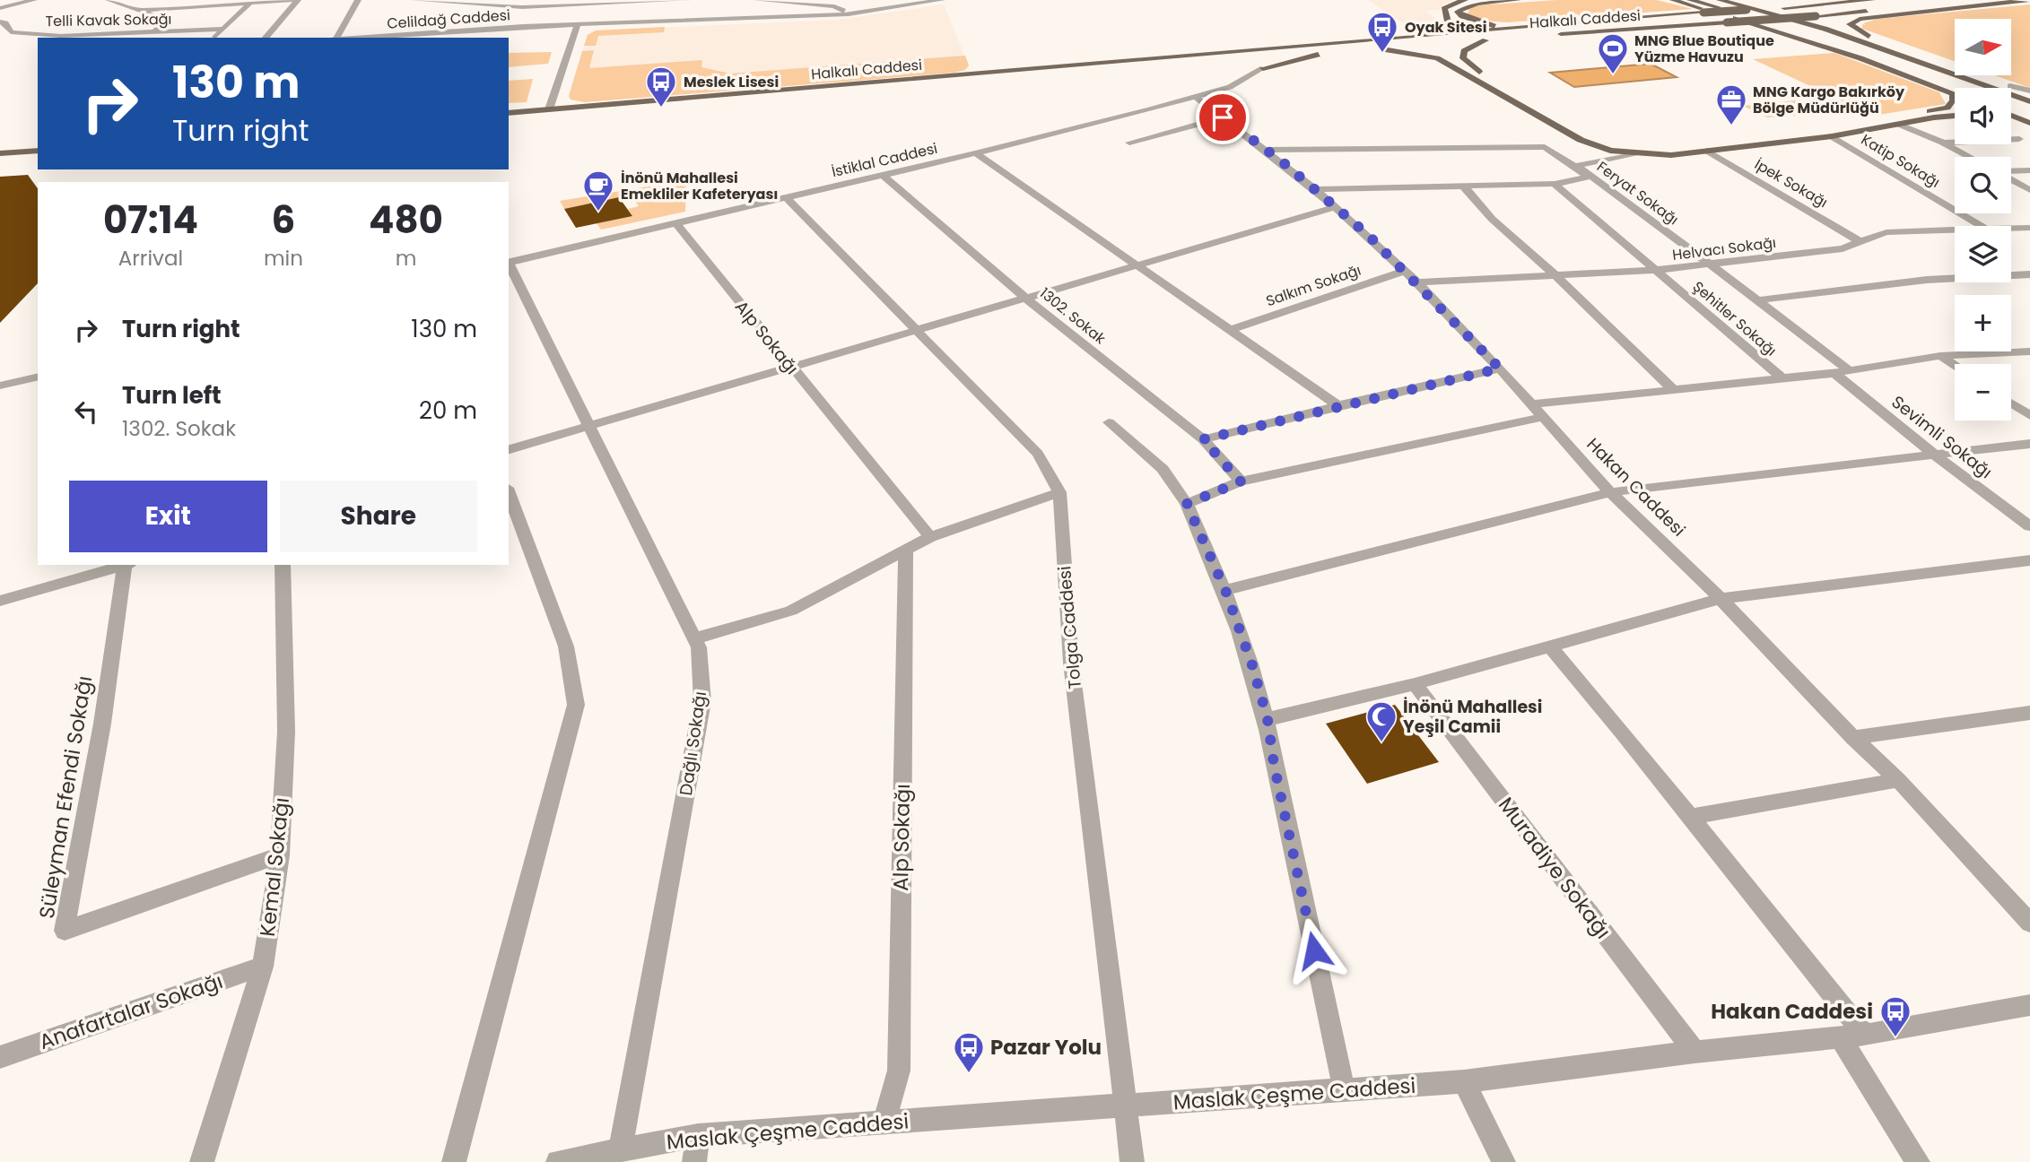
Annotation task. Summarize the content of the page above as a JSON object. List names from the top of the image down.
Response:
{
  "streets": {
    "main road": ["Halkalı Caddesi"],
    "street": [
      "Celildağ Caddesi",
      "Telli Kavak Sokağı",
      "İstiklal Caddesi",
      "Katip Sokağı",
      "İpek Sokağı",
      "Feryat Sokağı",
      "Helvacı Sokağı",
      "Salkım Sokağı",
      "1302. Sokak",
      "Şehitler Sokağı",
      "Alp Sokağı",
      "Sevimli Sokağı",
      "Hakan Caddesi",
      "Tolga Caddesi",
      "Dağlı Sokağı",
      "Süleyman Efendi Sokağı",
      "Kemal Sokağı",
      "Muradiye Sokağı",
      "Anafartalar Sokağı",
      "Maslak Çeşme Caddesi"
    ]
  },
  "crossings": [
    ["İstiklal Caddesi", "1302. Sokak"],
    ["İstiklal Caddesi", "Alp Sokağı"],
    ["İstiklal Caddesi", "Hakan Caddesi"],
    ["İstiklal Caddesi", "Tolga Caddesi"],
    ["İpek Sokağı", "Helvacı Sokağı"],
    ["Feryat Sokağı", "Helvacı Sokağı"],
    ["Feryat Sokağı", "Sevimli Sokağı"],
    ["Helvacı Sokağı", "Şehitler Sokağı"],
    ["Helvacı Sokağı", "Hakan Caddesi"],
    ["Salkım Sokağı", "Hakan Caddesi"],
    ["Alp Sokağı", "Maslak Çeşme Caddesi"],
    ["Tolga Caddesi", "Maslak Çeşme Caddesi"],
    ["Dağlı Sokağı", "Maslak Çeşme Caddesi"],
    ["Süleyman Efendi Sokağı", "Kemal Sokağı"],
    ["Kemal Sokağı", "Anafartalar Sokağı"],
    ["Muradiye Sokağı", "Maslak Çeşme Caddesi"]
  ],
  "places": {
    "bus stop": [
      "Oyak Sitesi",
      "Meslek Lisesi",
      "Hakan Caddesi",
      "Pazar Yolu"
    ],
    "sports": ["MNG Blue Boutique Yüzme Havuzu"],
    "office": ["MNG Kargo Bakırköy Bölge Müdürlüğü"],
    "cafe": ["İnönü Mahallesi Emekliler Kafeteryası"],
    "mosque": ["İnönü Mahallesi Yeşil Camii"]
  },
  "north": "right",
  "page": {
    "map_buttons": ["+", "−"],
    "turn": ["130 m", "Turn right"],
    "eta": [
      "07:14",
      "Arrival",
      "6",
      "min",
      "480",
      "m"
    ],
    "list": [
      {
        "name": "Turn right",
        "value": "130 m"
      },
      {
        "name": "Turn left",
        "note": "1302. Sokak",
        "value": "20 m"
      }
    ],
    "buttons": ["Exit", "Share"]
  }
}
